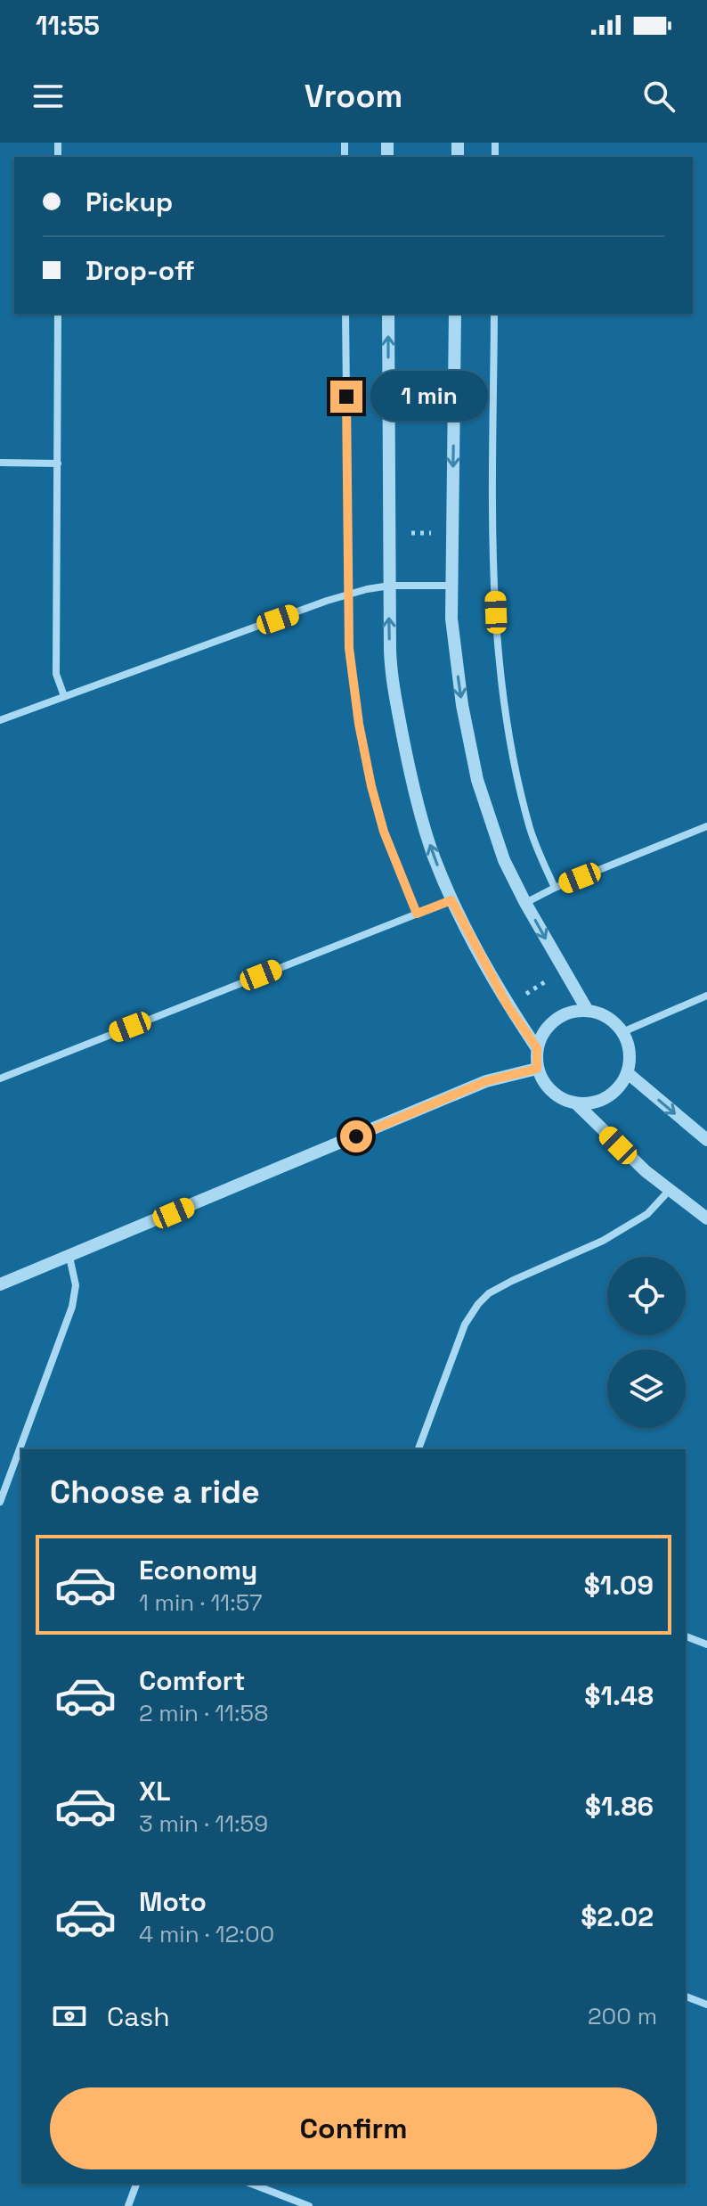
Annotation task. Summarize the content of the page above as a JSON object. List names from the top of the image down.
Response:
{
  "page": {
    "status": "11:55",
    "header": "Vroom",
    "banner": ["Pickup", "Drop-off"],
    "bubble": "1 min",
    "heading": "Choose a ride",
    "list": [
      {
        "name": "Economy",
        "note": "1 min · 11:57",
        "value": "$1.09"
      },
      {
        "name": "Comfort",
        "note": "2 min · 11:58",
        "value": "$1.48"
      },
      {
        "name": "XL",
        "note": "3 min · 11:59",
        "value": "$1.86"
      },
      {
        "name": "Moto",
        "note": "4 min · 12:00",
        "value": "$2.02"
      }
    ],
    "pay": ["Cash", "200 m"],
    "buttons": "Confirm"
  }
}
